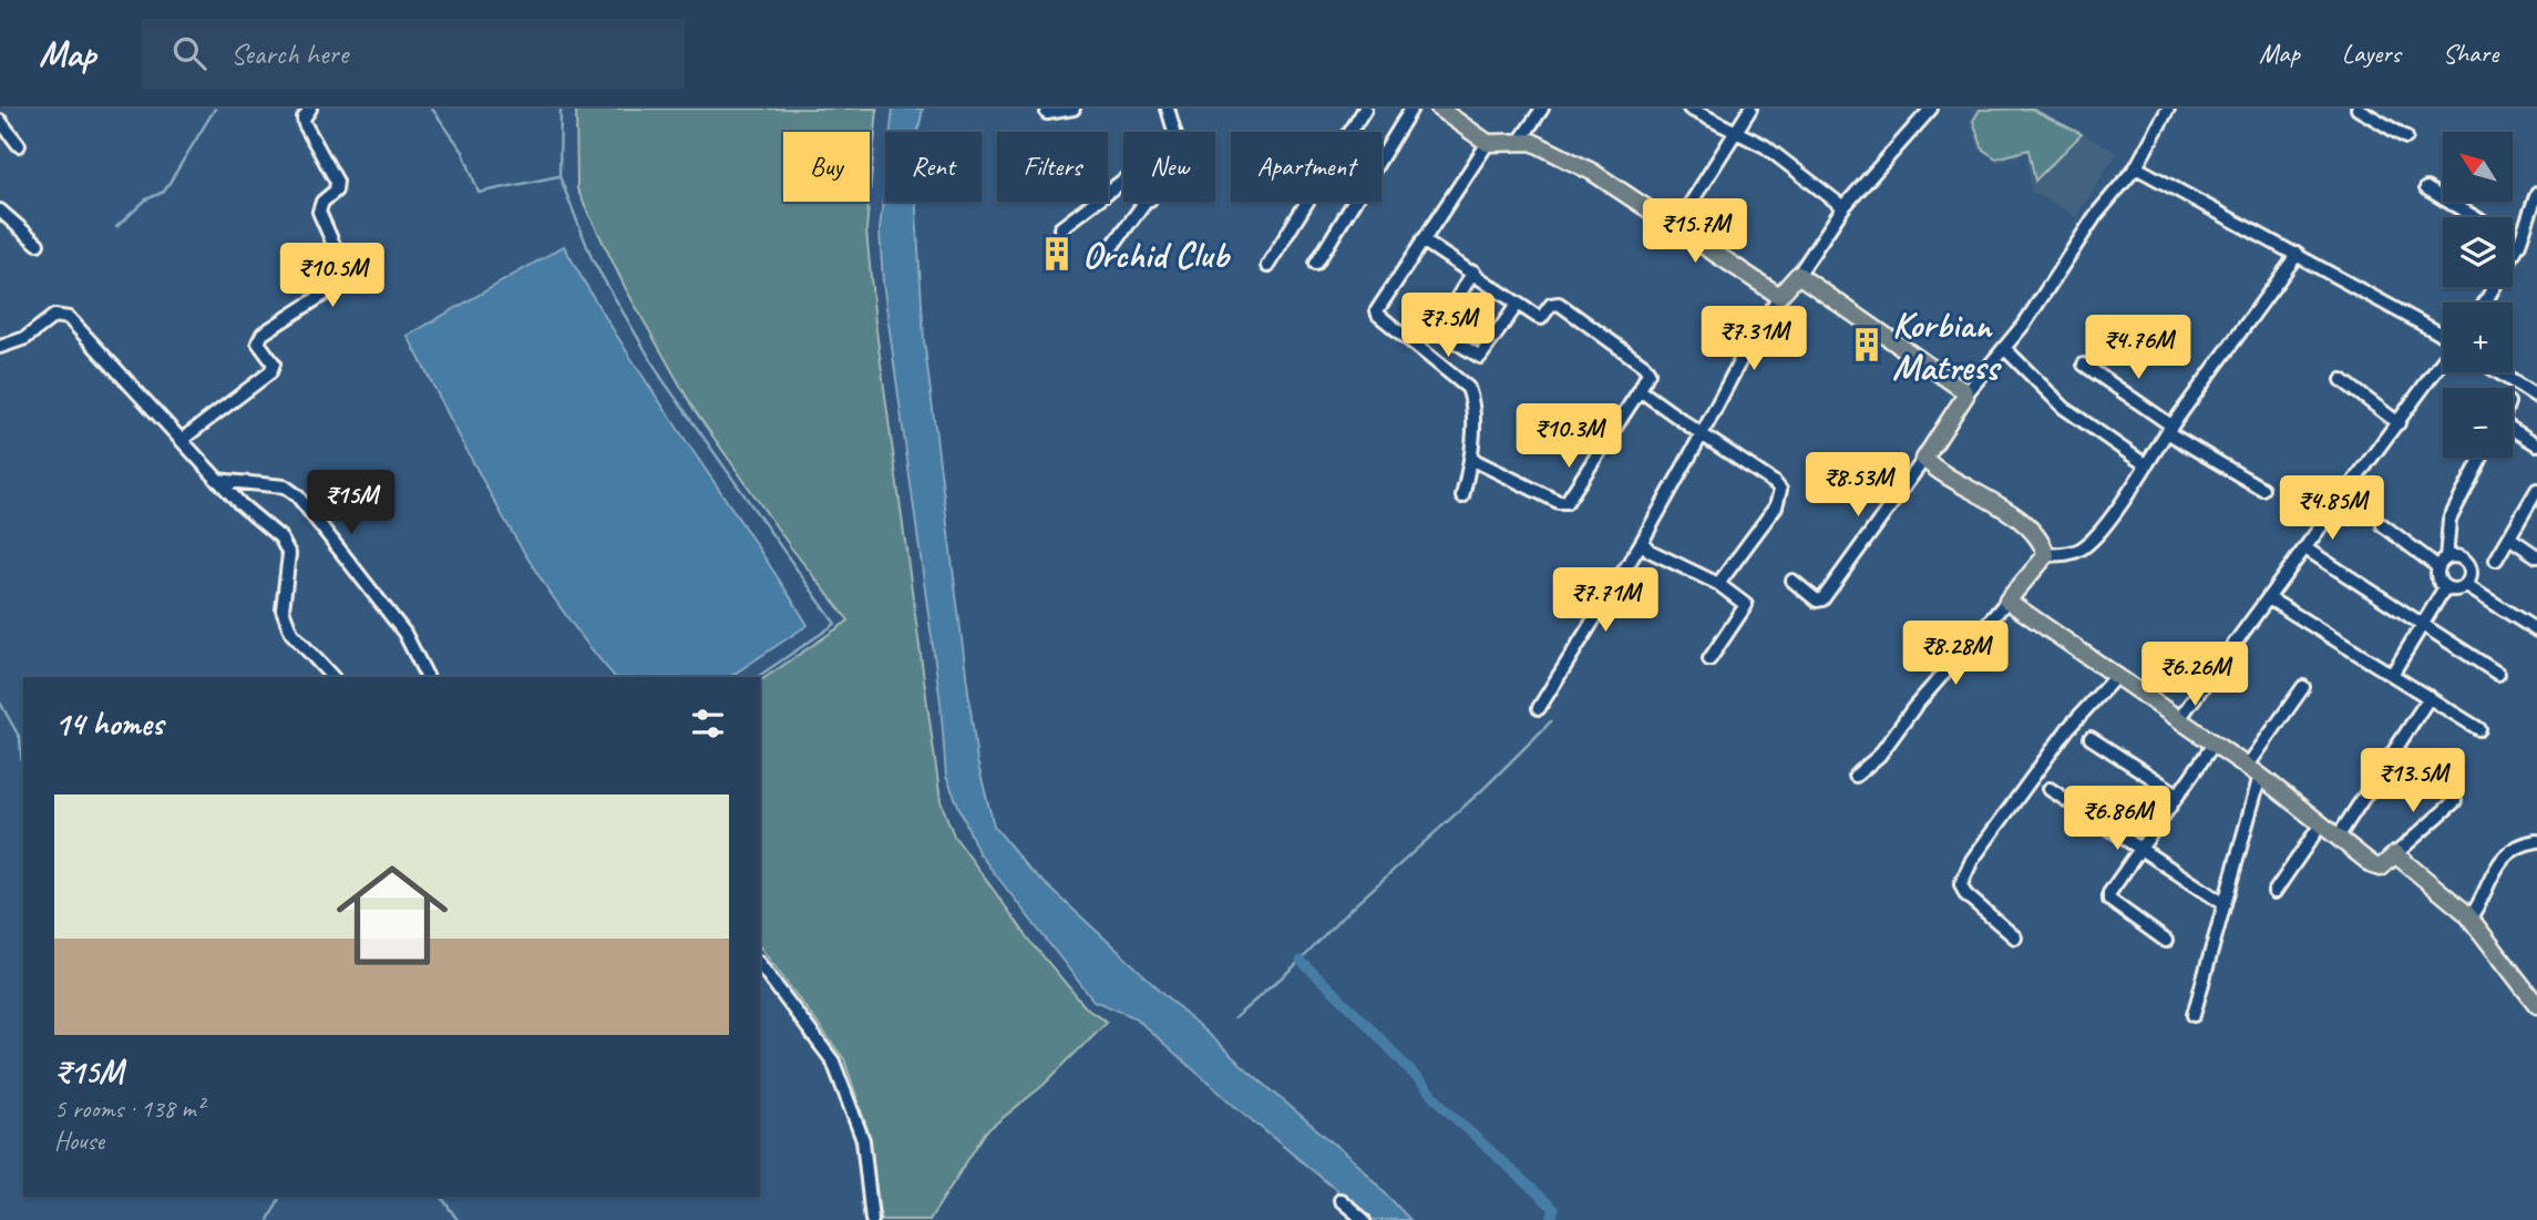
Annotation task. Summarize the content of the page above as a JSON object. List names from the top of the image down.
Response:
{
  "places": {
    "building": ["Orchid Club", "Korbian Matress"]
  },
  "north": "top left",
  "page": {
    "header": "Map",
    "search": "Search here",
    "nav": ["Map", "Layers", "Share"],
    "map_buttons": ["+", "−"],
    "chip": [
      "Buy",
      "Rent",
      "Filters",
      "New",
      "Apartment"
    ],
    "price": [
      "₹15.7M",
      "₹10.5M",
      "₹7.5M",
      "₹7.31M",
      "₹4.76M",
      "₹10.3M",
      "₹8.53M",
      "₹15M",
      "₹4.85M",
      "₹7.71M",
      "₹8.28M",
      "₹6.26M",
      "₹13.5M",
      "₹6.86M"
    ],
    "heading": "14 homes",
    "list": [
      {
        "name": "₹15M",
        "note": "5 rooms · 138 m² · House"
      }
    ]
  }
}
